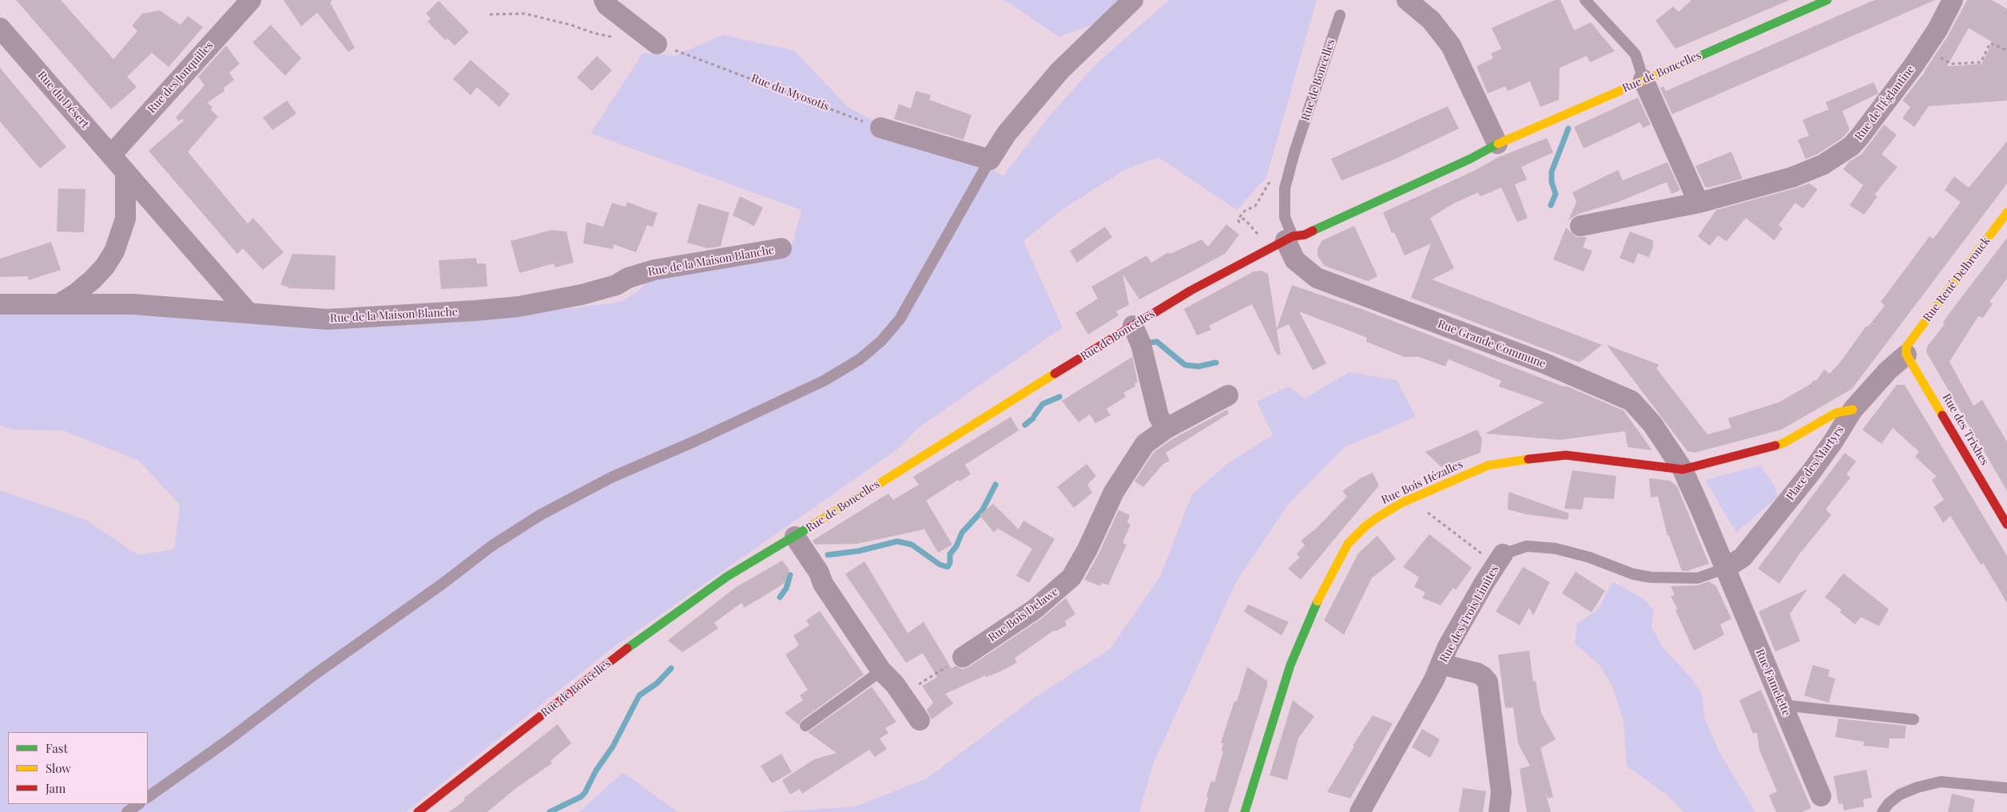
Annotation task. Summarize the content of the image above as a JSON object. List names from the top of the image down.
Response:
{
  "streets": {
    "main road": [
      "Rue de Boncelles",
      "Rue René Delbrouck",
      "Rue des Trixhes",
      "Place des Martyrs",
      "Rue Bois Hézalles"
    ],
    "street": [
      "Rue des Jonquilles",
      "Rue du Désert",
      "Rue de l'Églantine",
      "Rue de la Maison Blanche",
      "Rue Grande Commune",
      "Rue des Trois Limites",
      "Rue Bois Delawe",
      "Rue Famelette"
    ],
    "path": ["Rue du Myosotis"]
  },
  "crossings": [
    ["Rue de Boncelles", "Rue Grande Commune"],
    ["Rue des Jonquilles", "Rue du Désert"],
    ["Rue du Désert", "Rue de la Maison Blanche"],
    ["Rue René Delbrouck", "Rue des Trixhes"],
    ["Rue René Delbrouck", "Place des Martyrs"],
    ["Rue Grande Commune", "Place des Martyrs"],
    ["Rue Grande Commune", "Rue Bois Hézalles"],
    ["Place des Martyrs", "Rue Bois Hézalles"],
    ["Place des Martyrs", "Rue des Trois Limites"],
    ["Place des Martyrs", "Rue Famelette"],
    ["Rue des Trois Limites", "Rue Famelette"]
  ],
  "legend": ["Fast", "Slow", "Jam"]
}
